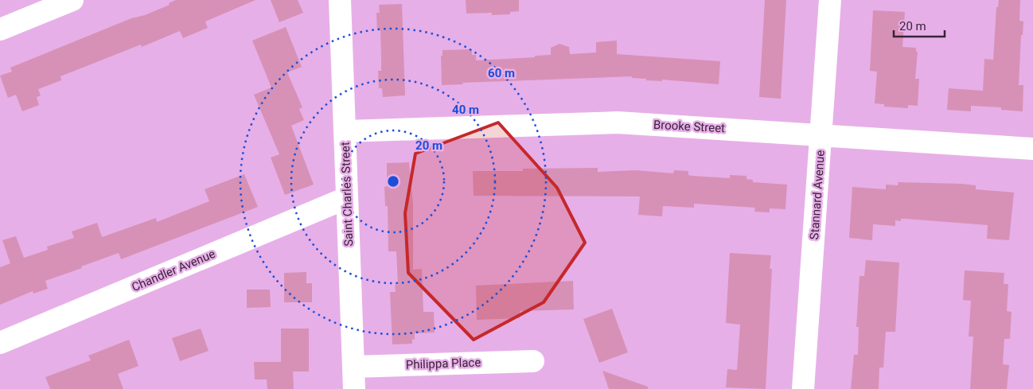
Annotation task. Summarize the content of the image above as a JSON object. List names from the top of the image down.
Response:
{
  "streets": {
    "street": [
      "Brooke Street",
      "Saint Charles Street",
      "Stannard Avenue",
      "Chandler Avenue",
      "Philippa Place"
    ]
  },
  "crossings": [
    ["Brooke Street", "Saint Charles Street"],
    ["Brooke Street", "Stannard Avenue"],
    ["Saint Charles Street", "Chandler Avenue"],
    ["Saint Charles Street", "Philippa Place"]
  ],
  "scale_bar": "20 m",
  "rings": ["60 m", "40 m", "20 m"]
}
